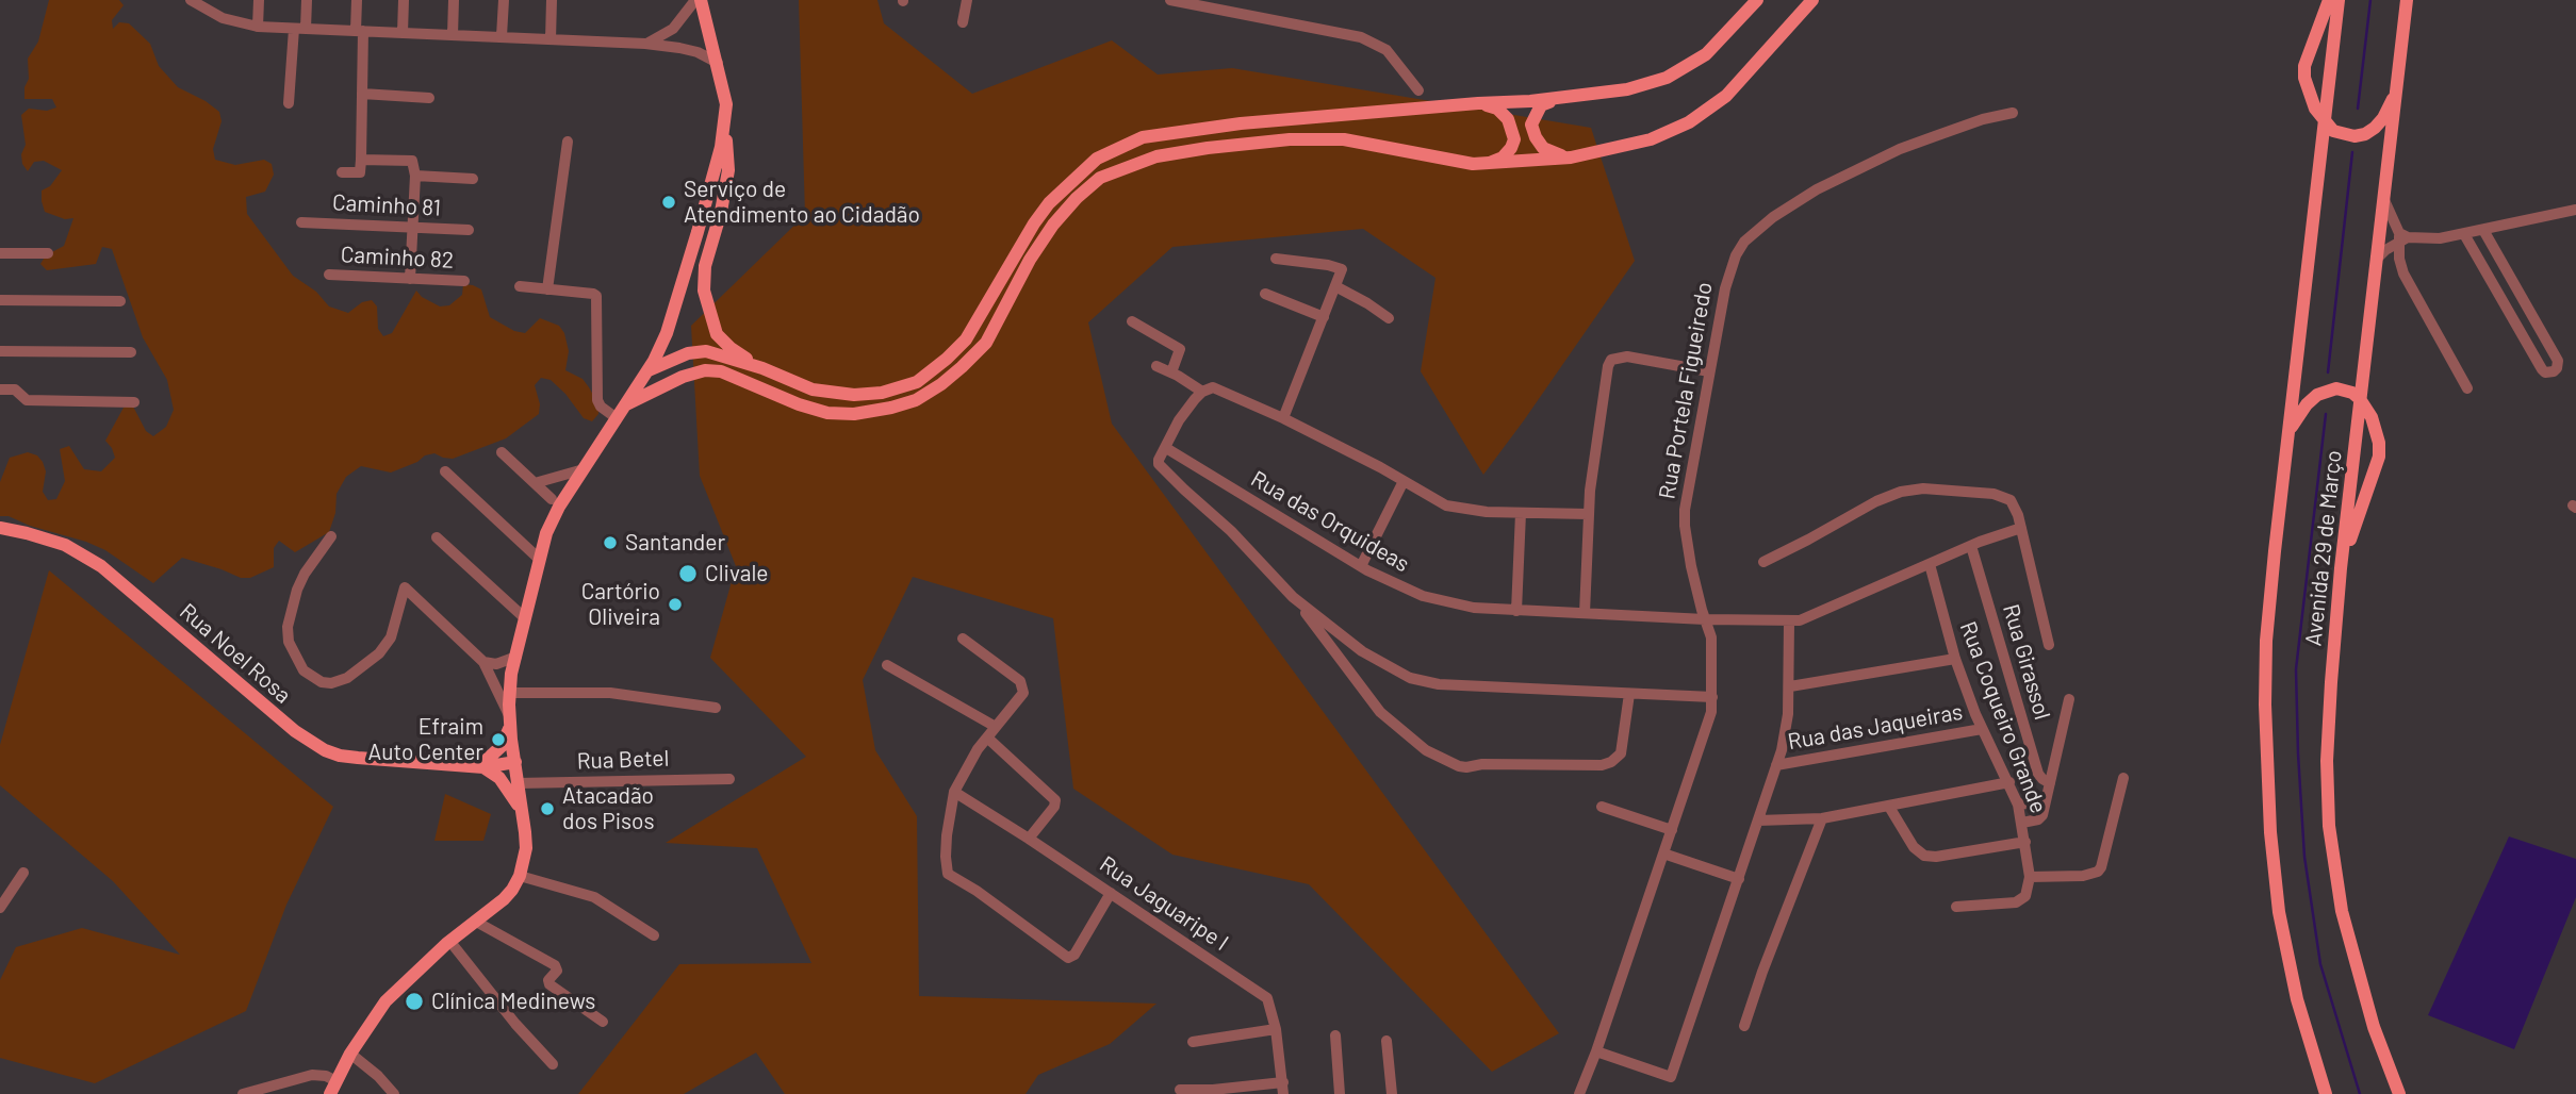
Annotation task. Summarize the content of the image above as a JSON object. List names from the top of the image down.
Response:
{
  "streets": {
    "main road": ["Avenida 29 de Março", "Rua Noel Rosa"],
    "street": [
      "Caminho 81",
      "Caminho 82",
      "Rua Portela Figueiredo",
      "Rua das Orquideas",
      "Rua Girassol",
      "Rua Coqueiro Grande",
      "Rua das Jaqueiras",
      "Rua Betel",
      "Rua Jaguaripe I"
    ]
  },
  "crossings": [
    ["Rua Portela Figueiredo", "Rua das Orquideas"],
    ["Rua Coqueiro Grande", "Rua das Jaqueiras"]
  ],
  "places": [
    "Serviço de Atendimento ao Cidadão",
    "Santander",
    "Clivale",
    "Cartório Oliveira",
    "Efraim Auto Center",
    "Atacadão dos Pisos",
    "Clínica Medinews"
  ]
}
